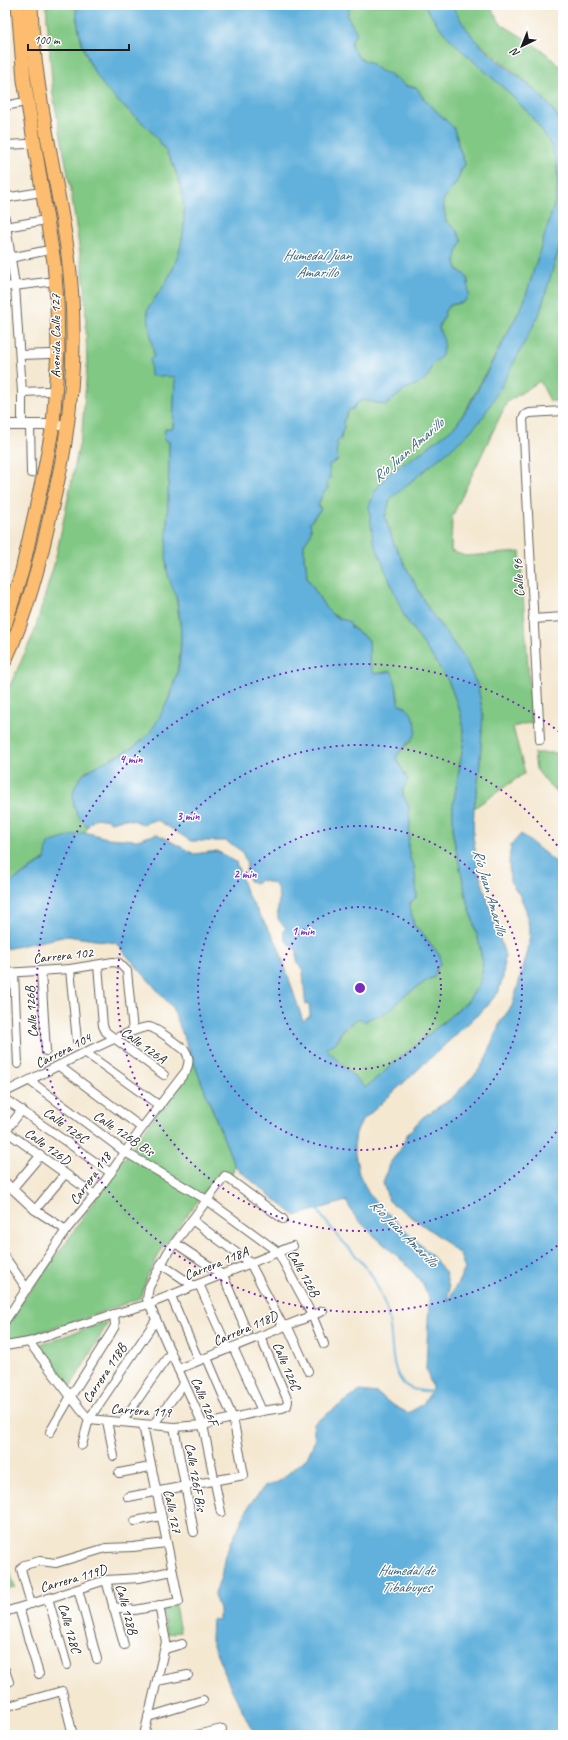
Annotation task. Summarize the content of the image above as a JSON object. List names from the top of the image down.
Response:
{
  "streets": {
    "main road": ["Avenida Calle 127"],
    "street": [
      "Calle 96",
      "Carrera 102",
      "Calle 126B",
      "Calle 126A",
      "Carrera 104",
      "Calle 126C",
      "Calle 126B Bis",
      "Calle 126D",
      "Carrera 118",
      "Carrera 118A",
      "Carrera 118D",
      "Carrera 118B",
      "Calle 126F",
      "Carrera 119",
      "Calle 126F Bis",
      "Calle 127",
      "Carrera 119D",
      "Calle 128B",
      "Calle 128C"
    ]
  },
  "crossings": [
    ["Carrera 102", "Calle 126B"],
    ["Carrera 102", "Calle 126A"],
    ["Carrera 102", "Carrera 104"],
    ["Calle 126B", "Calle 126B Bis"],
    ["Calle 126B", "Carrera 118A"],
    ["Calle 126B", "Carrera 118D"],
    ["Calle 126A", "Carrera 104"],
    ["Carrera 104", "Calle 126B Bis"],
    ["Carrera 104", "Carrera 118"],
    ["Calle 126C", "Carrera 118"],
    ["Calle 126C", "Carrera 118D"],
    ["Calle 126C", "Carrera 119"],
    ["Calle 126B Bis", "Carrera 118"],
    ["Calle 126B Bis", "Carrera 118A"],
    ["Calle 126D", "Carrera 118"],
    ["Carrera 118A", "Calle 126F"],
    ["Carrera 118D", "Calle 126F"],
    ["Carrera 118B", "Calle 126F"],
    ["Carrera 118B", "Carrera 119"],
    ["Calle 126F", "Carrera 119"],
    ["Carrera 119", "Calle 126F Bis"],
    ["Carrera 119", "Calle 127"],
    ["Calle 127", "Carrera 119D"],
    ["Carrera 119D", "Calle 128B"],
    ["Carrera 119D", "Calle 128C"]
  ],
  "water": ["Humedal Juan Amarillo", "Río Juan Amarillo", "Humedal de Tibabuyes"],
  "scale_bar": "100 m",
  "north": "bottom left",
  "rings": [
    "4 min",
    "3 min",
    "2 min",
    "1 min"
  ]
}
